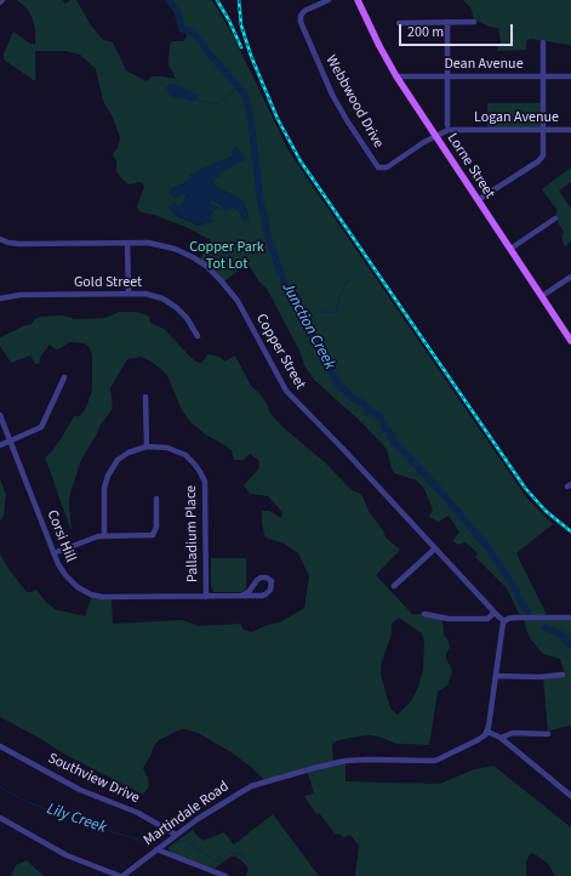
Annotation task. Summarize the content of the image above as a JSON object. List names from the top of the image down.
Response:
{
  "streets": {
    "main road": ["Lorne Street"],
    "street": [
      "Dean Avenue",
      "Webbwood Drive",
      "Logan Avenue",
      "Gold Street",
      "Copper Street",
      "Palladium Place",
      "Corsi Hill",
      "Southview Drive",
      "Martindale Road"
    ]
  },
  "crossings": [
    ["Dean Avenue", "Lorne Street"],
    ["Webbwood Drive", "Logan Avenue"],
    ["Webbwood Drive", "Lorne Street"],
    ["Logan Avenue", "Lorne Street"],
    ["Palladium Place", "Corsi Hill"],
    ["Southview Drive", "Martindale Road"]
  ],
  "water": ["Junction Creek", "Lily Creek"],
  "parks": ["Copper Park Tot Lot"],
  "scale_bar": "200 m"
}
